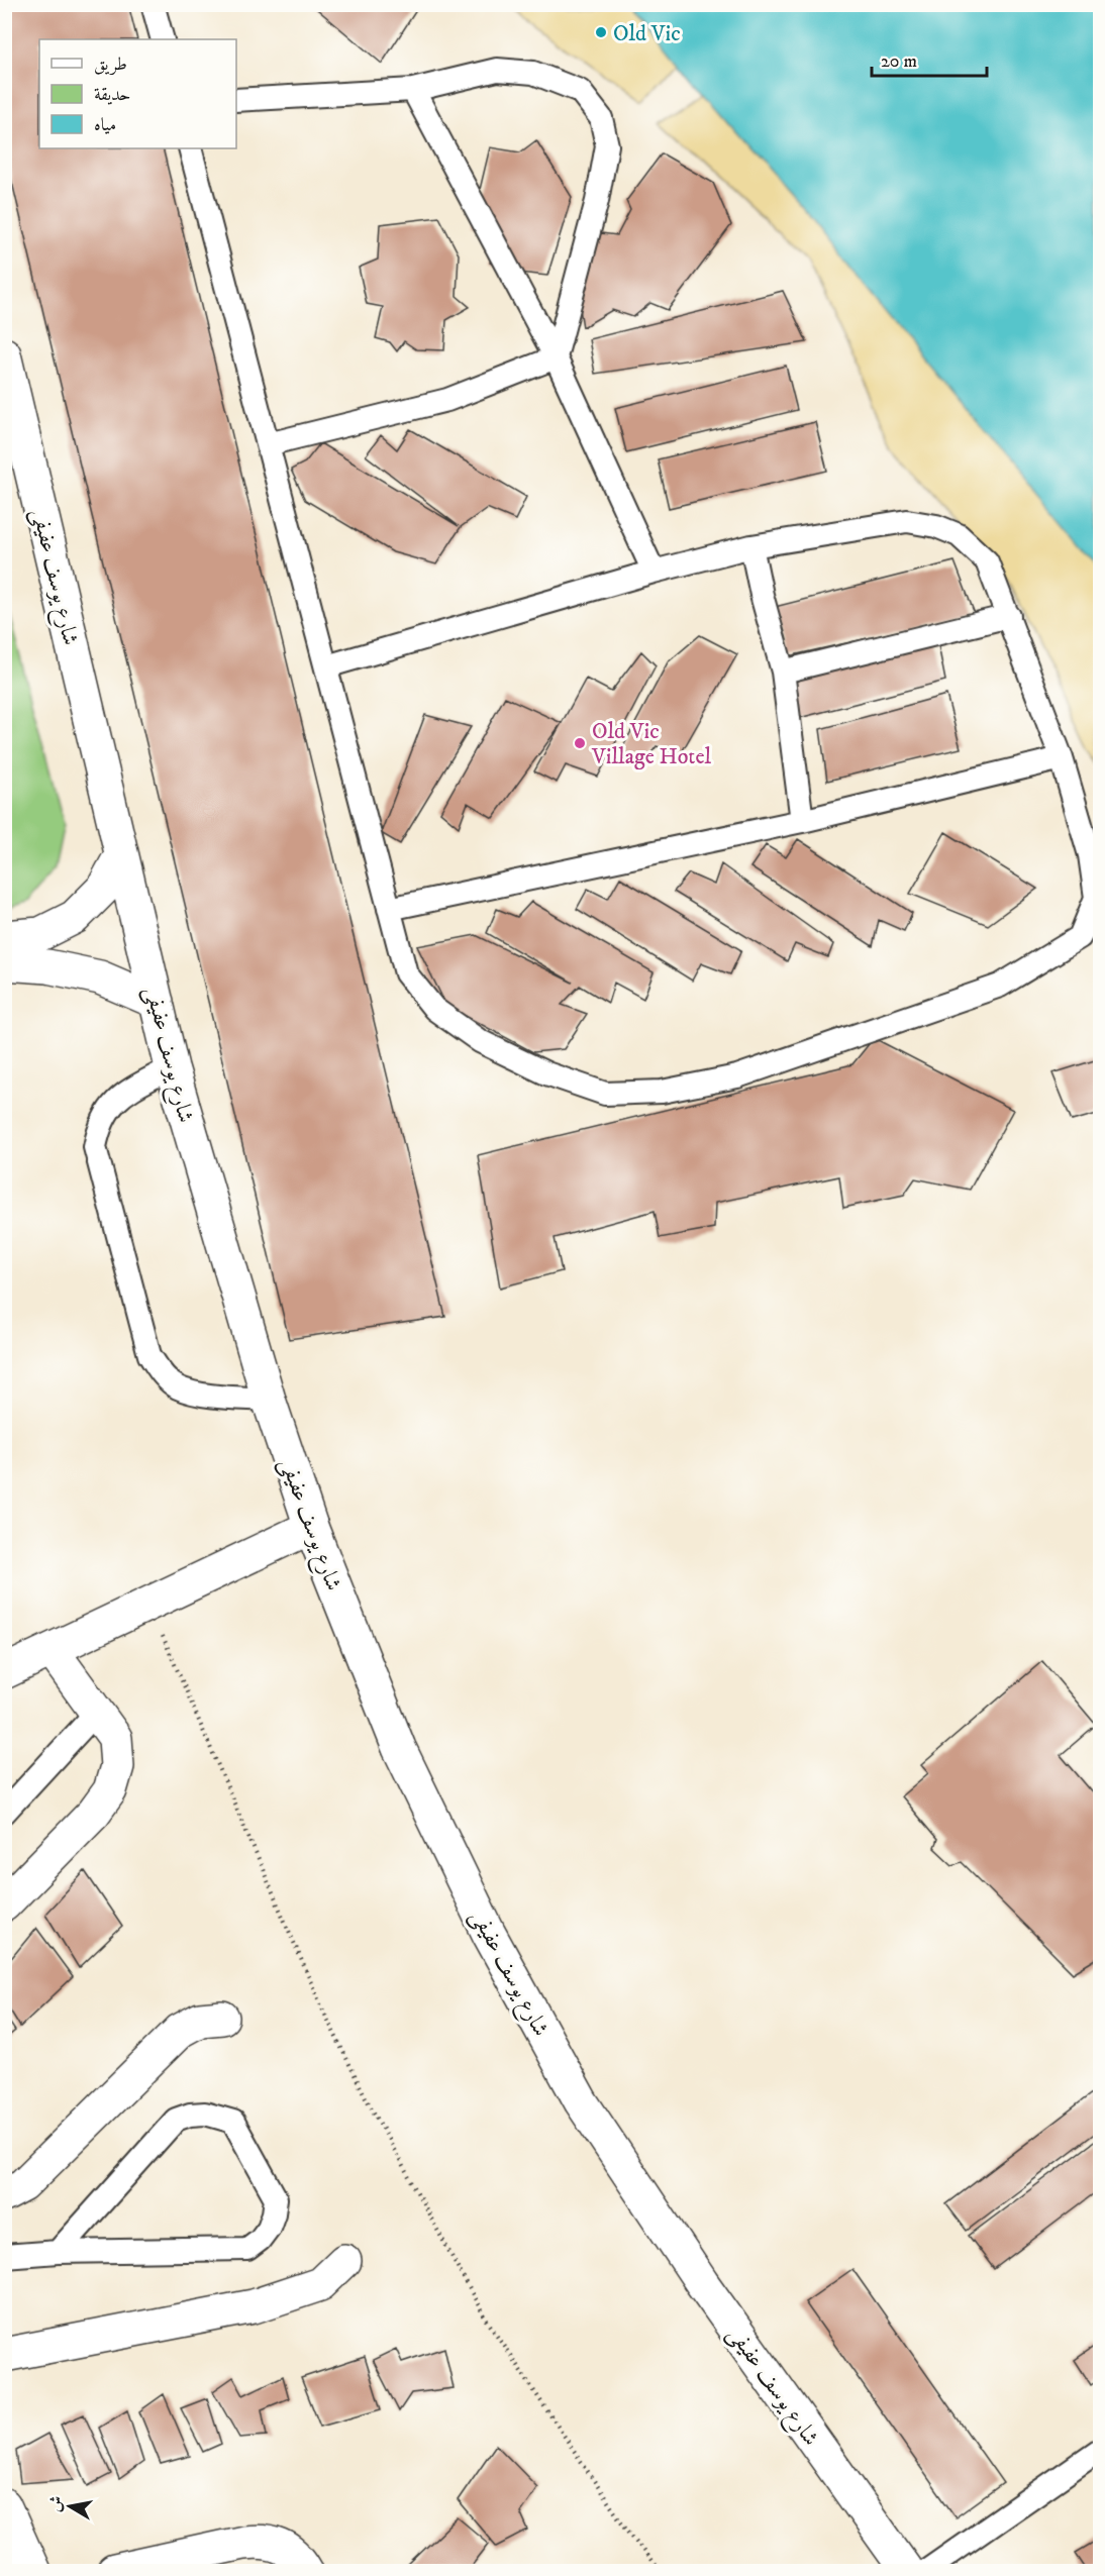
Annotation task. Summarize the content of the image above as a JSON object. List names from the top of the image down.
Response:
{
  "streets": {
    "street": ["شارع يوسف عفيفى"]
  },
  "places": ["Old Vic", "Old Vic Village Hotel"],
  "legend": ["طريق", "حديقة", "مياه"],
  "scale_bar": "20 m",
  "north": "left"
}
